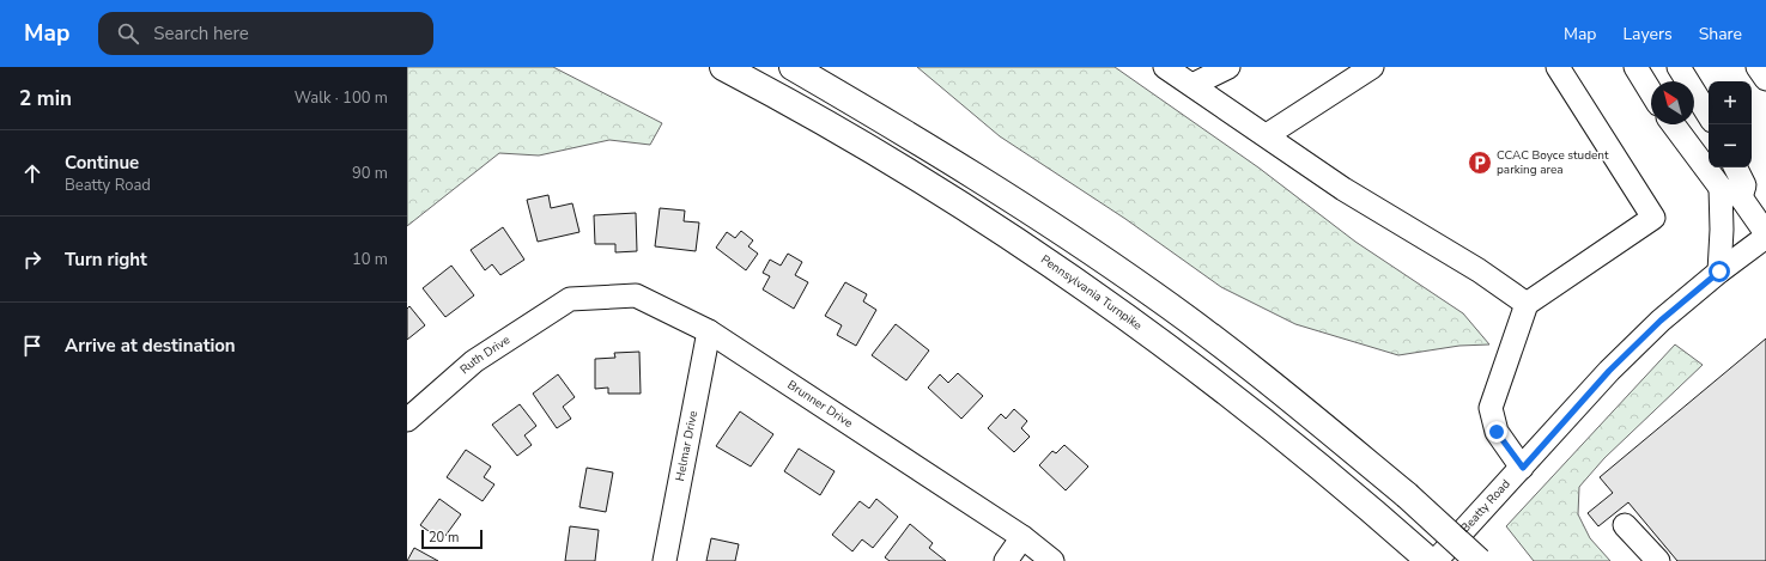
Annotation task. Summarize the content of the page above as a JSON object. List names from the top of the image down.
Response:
{
  "streets": {
    "highway": ["Pennsylvania Turnpike"],
    "street": [
      "Ruth Drive",
      "Brunner Drive",
      "Helmar Drive",
      "Beatty Road"
    ]
  },
  "crossings": [
    ["Ruth Drive", "Brunner Drive"],
    ["Brunner Drive", "Helmar Drive"]
  ],
  "places": {
    "parking": ["CCAC Boyce student parking area"]
  },
  "scale_bar": "20 m",
  "north": "top left",
  "page": {
    "header": "Map",
    "search": "Search here",
    "nav": ["Map", "Layers", "Share"],
    "heading": ["2 min", "Walk · 100 m"],
    "map_buttons": ["+", "−"],
    "list": [
      ["Continue", "Beatty Road", "90 m"],
      ["Turn right", "10 m"],
      "Arrive at destination"
    ],
    "scale": "20 m"
  }
}
